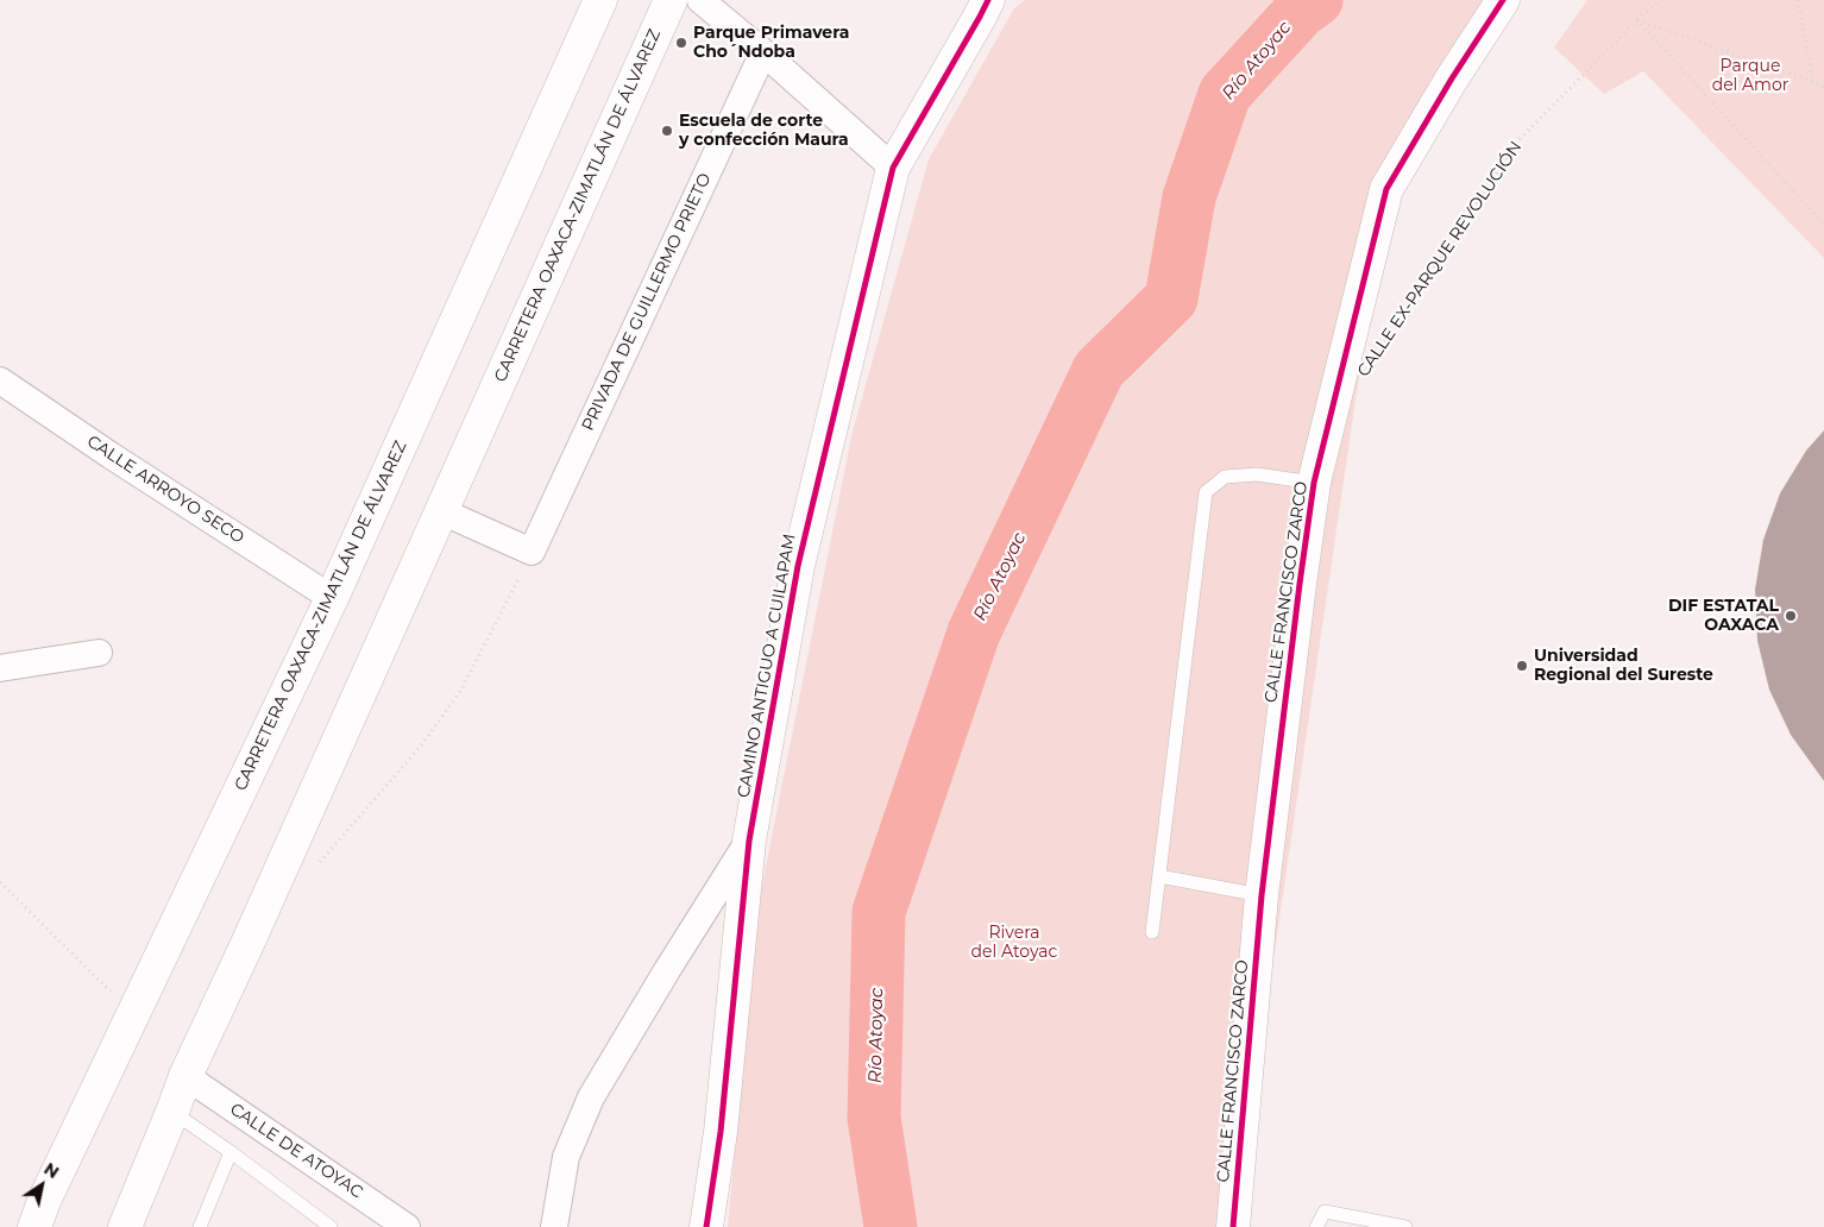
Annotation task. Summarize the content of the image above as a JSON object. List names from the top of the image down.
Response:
{
  "streets": {
    "main road": ["CARRETERA OAXACA-ZIMATLÁN DE ÁLVAREZ", "CALLE FRANCISCO ZARCO", "CAMINO ANTIGUO A CUILAPAM"],
    "street": ["PRIVADA DE GUILLERMO PRIETO", "CALLE ARROYO SECO", "CALLE DE ATOYAC"],
    "cycle path": ["CALLE EX-PARQUE REVOLUCIÓN"]
  },
  "crossings": [
    ["CARRETERA OAXACA-ZIMATLÁN DE ÁLVAREZ", "CALLE ARROYO SECO"],
    ["CARRETERA OAXACA-ZIMATLÁN DE ÁLVAREZ", "CALLE DE ATOYAC"]
  ],
  "water": ["Río Atoyac"],
  "parks": ["Parque del Amor", "Rivera del Atoyac"],
  "places": [
    "Parque Primavera Cho´Ndoba",
    "Escuela de corte y confección Maura",
    "DIF ESTATAL OAXACA",
    "Universidad Regional del Sureste"
  ],
  "north": "top right"
}
